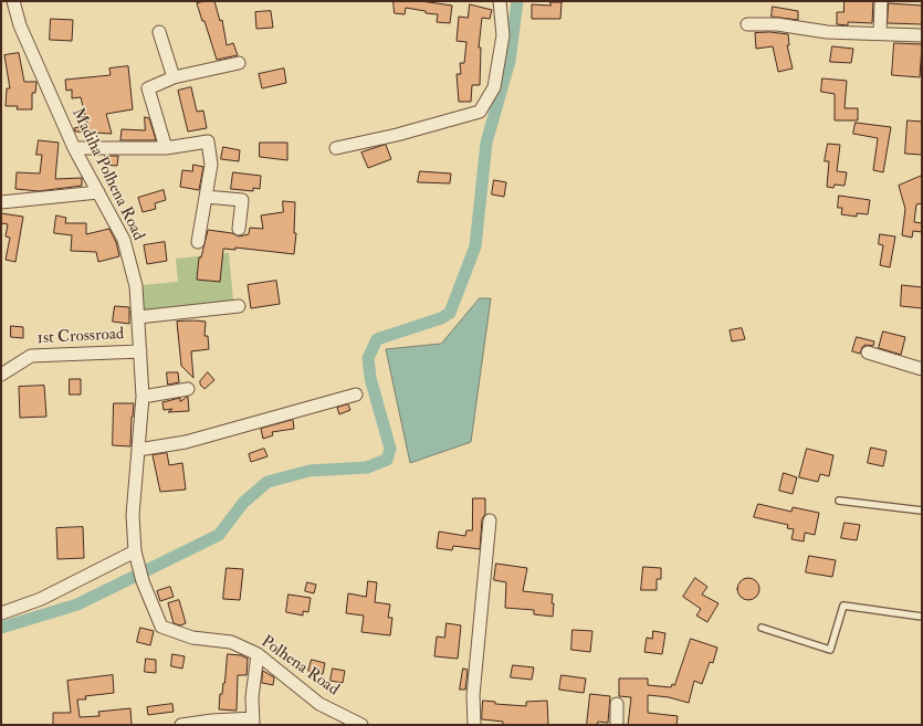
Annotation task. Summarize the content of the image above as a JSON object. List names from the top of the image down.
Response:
{
  "streets": {
    "street": ["Madiha Polhena Road", "1st Crossroad", "Polhena Road"]
  },
  "crossings": [
    ["Madiha Polhena Road", "1st Crossroad"],
    ["Madiha Polhena Road", "Polhena Road"]
  ]
}
